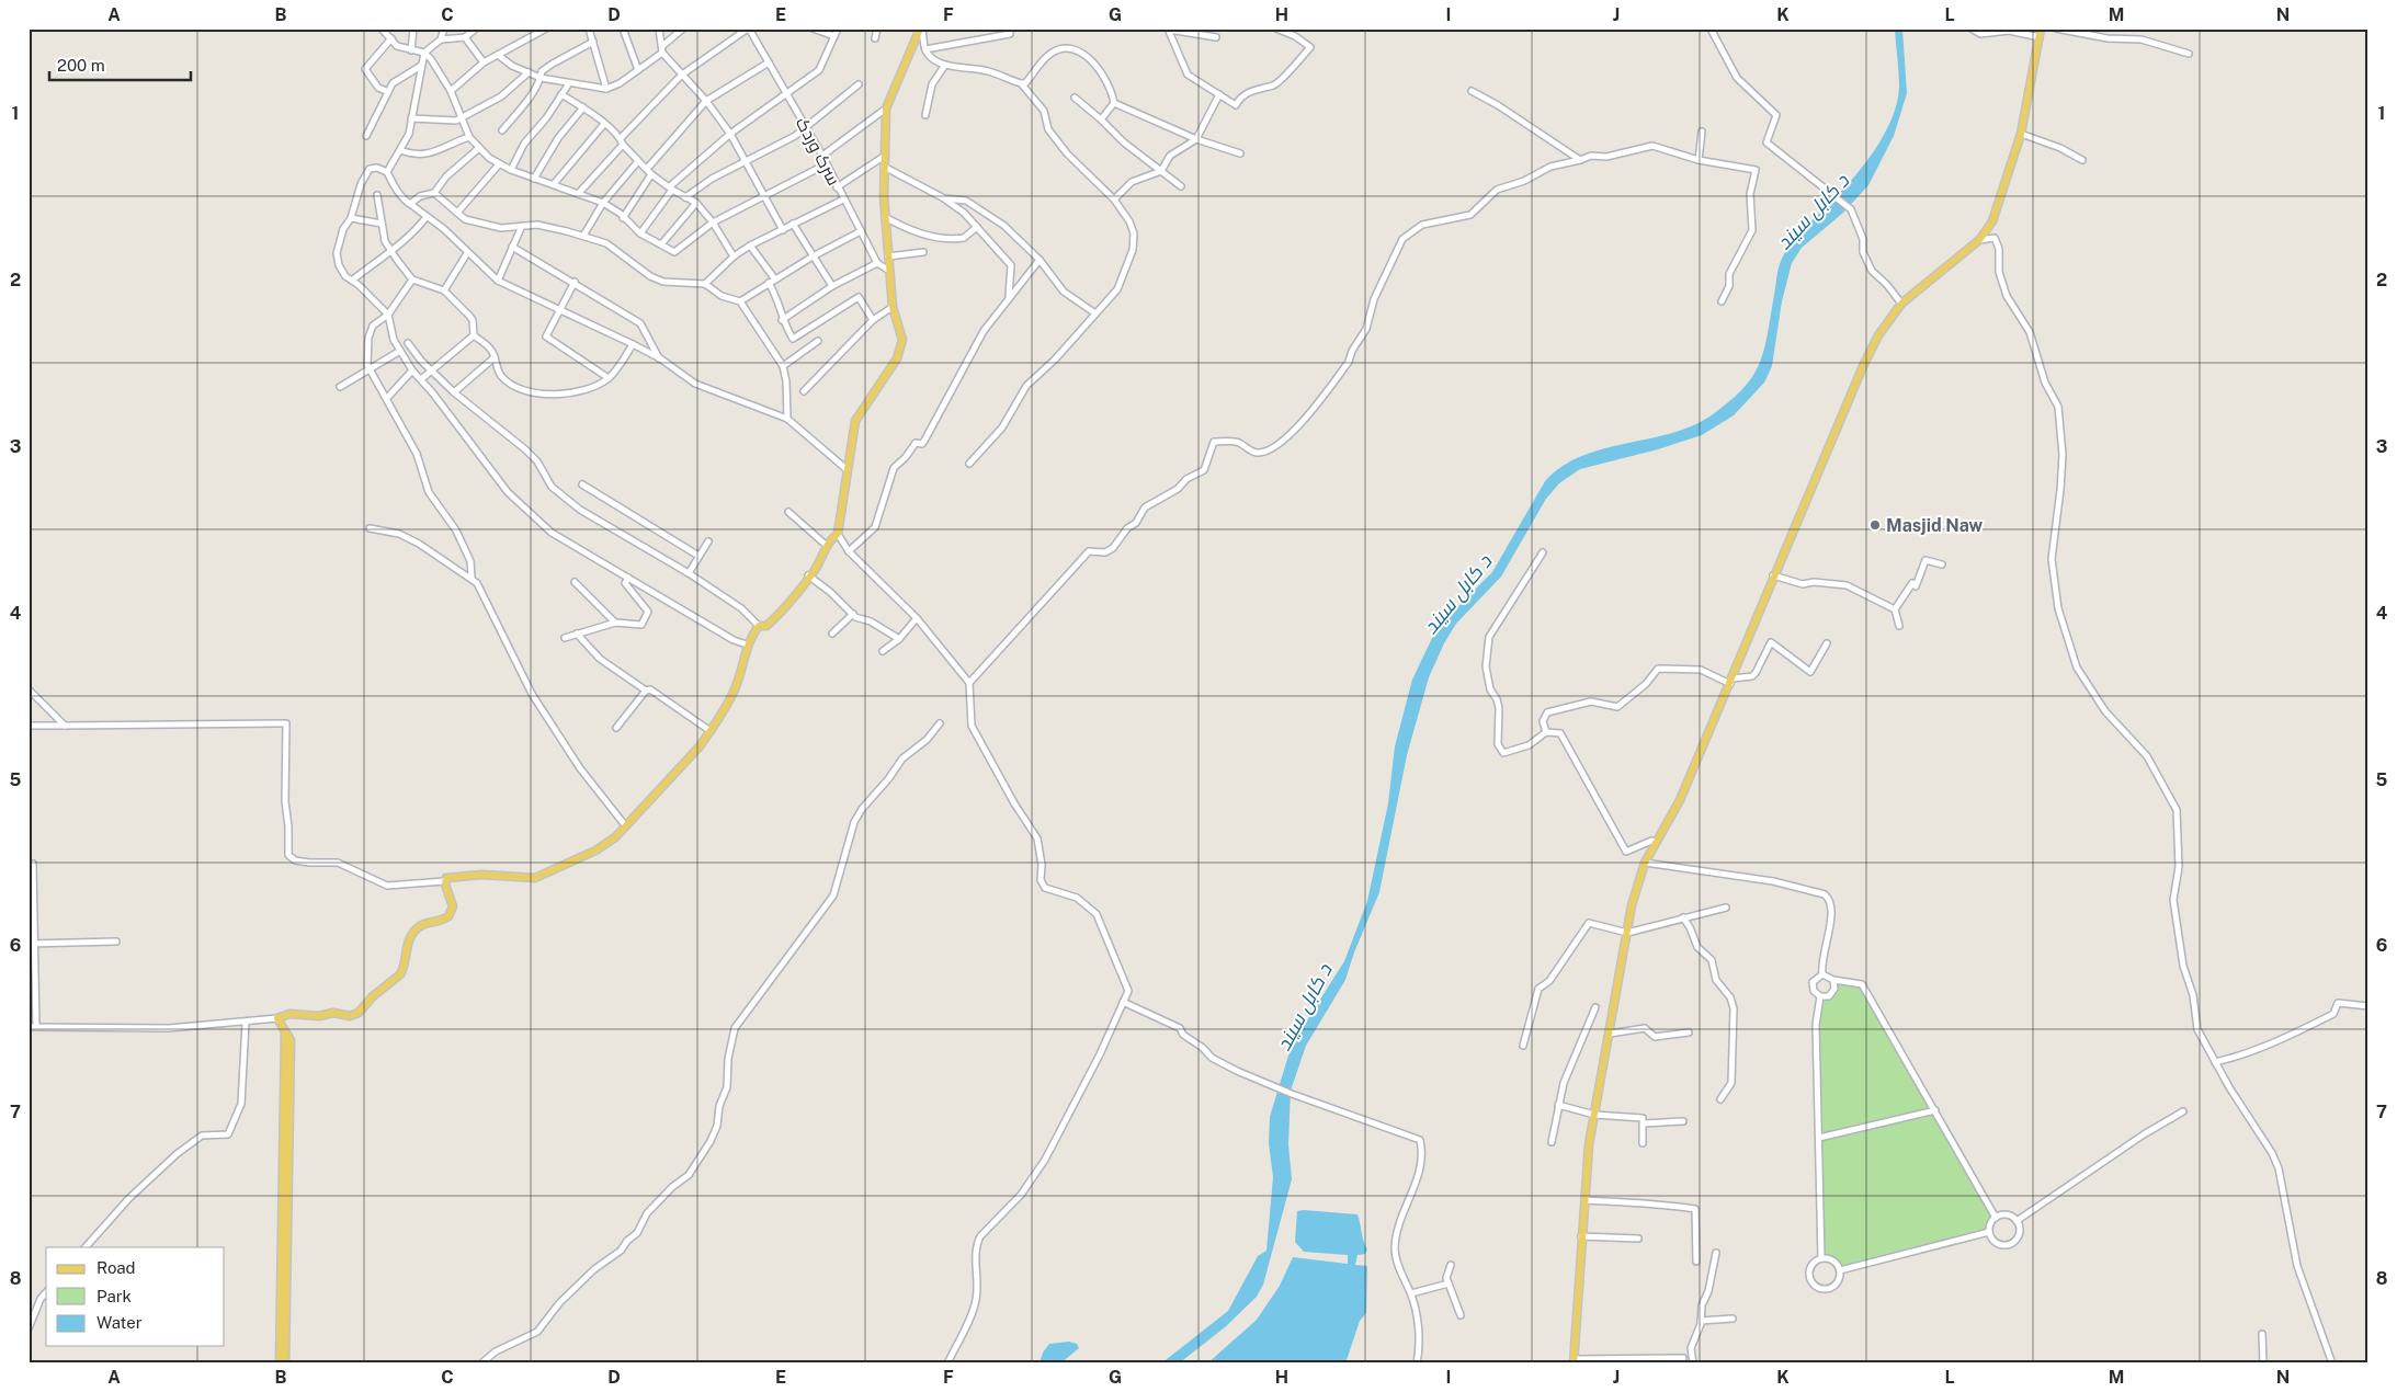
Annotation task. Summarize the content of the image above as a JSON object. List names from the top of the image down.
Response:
{
  "streets": {
    "street": ["سرک وردک"]
  },
  "water": ["د کابل سيند"],
  "places": ["Masjid Naw"],
  "legend": ["Road", "Park", "Water"],
  "scale_bar": "200 m",
  "grid": {
    "columns": [
      "A",
      "B",
      "C",
      "D",
      "E",
      "F",
      "G",
      "H",
      "I",
      "J",
      "K",
      "L",
      "M",
      "N"
    ],
    "rows": [
      "1",
      "2",
      "3",
      "4",
      "5",
      "6",
      "7",
      "8"
    ]
  }
}
